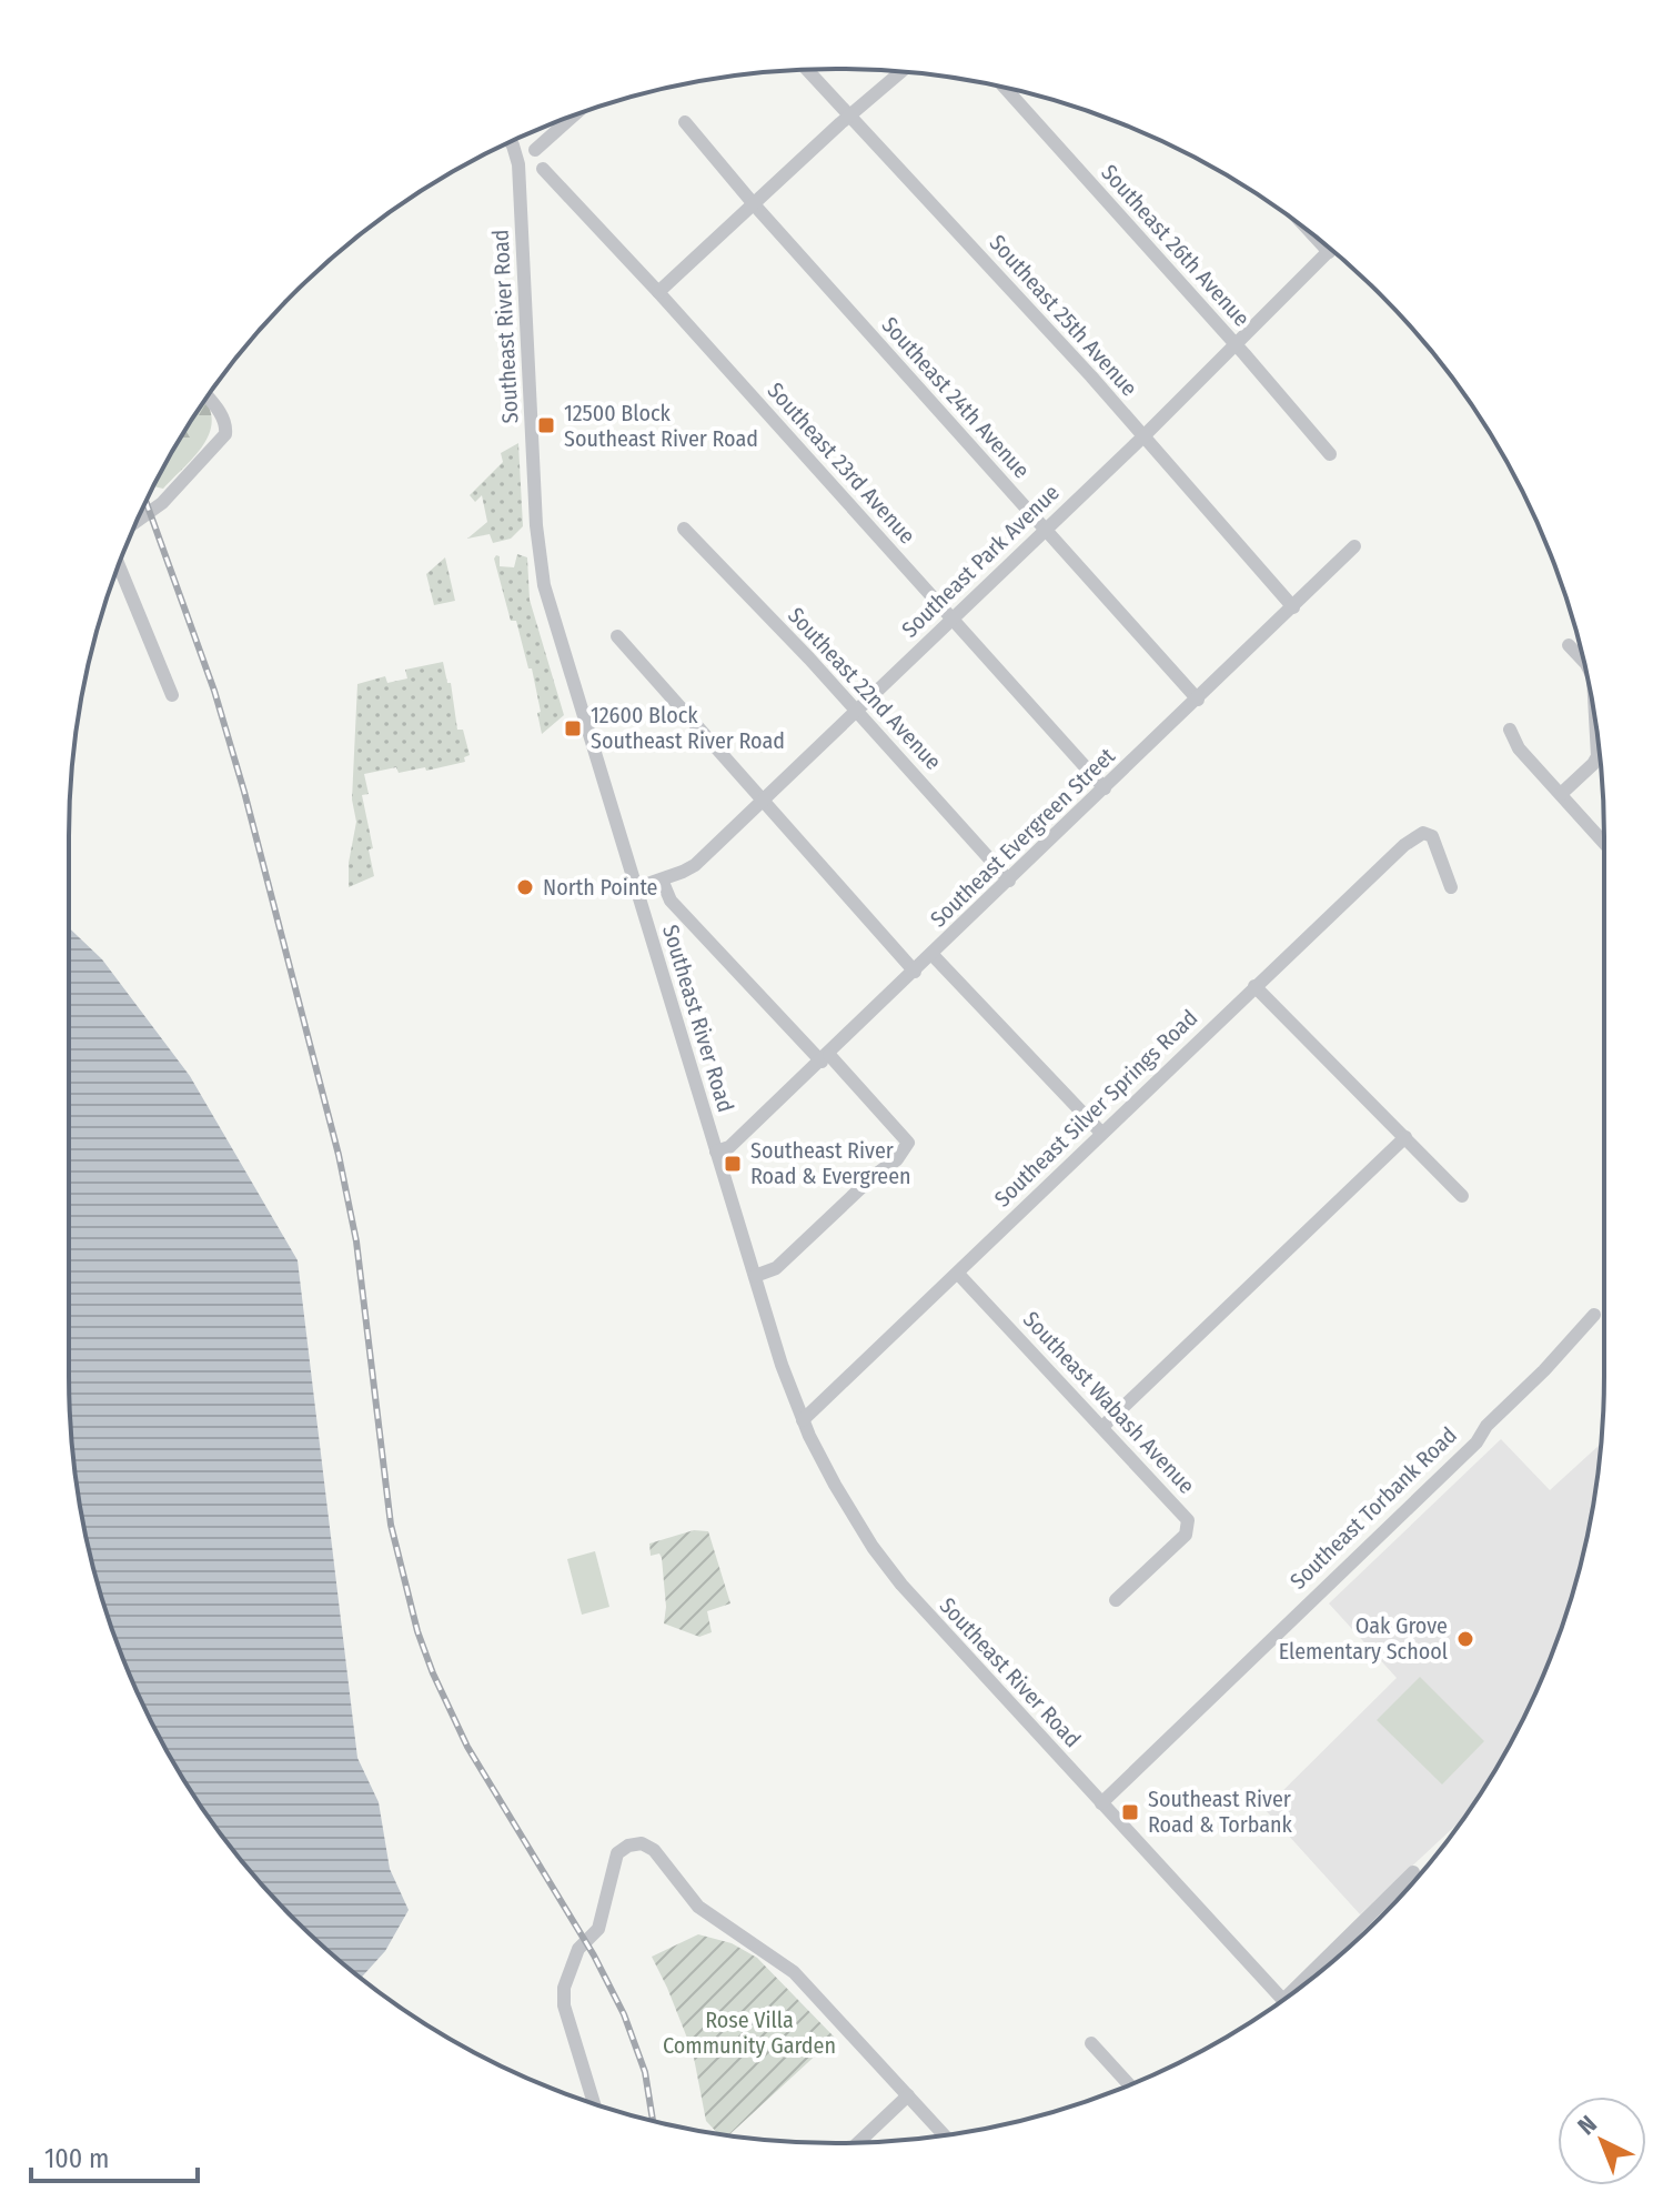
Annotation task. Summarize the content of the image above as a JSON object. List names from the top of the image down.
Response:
{
  "streets": {
    "street": [
      "Southeast 26th Avenue",
      "Southeast 25th Avenue",
      "Southeast River Road",
      "Southeast 24th Avenue",
      "Southeast 23rd Avenue",
      "Southeast Park Avenue",
      "Southeast 22nd Avenue",
      "Southeast Evergreen Street",
      "Southeast Silver Springs Road",
      "Southeast Wabash Avenue",
      "Southeast Torbank Road"
    ]
  },
  "crossings": [
    ["Southeast 26th Avenue", "Southeast Park Avenue"],
    ["Southeast 25th Avenue", "Southeast Park Avenue"],
    ["Southeast 25th Avenue", "Southeast Evergreen Street"],
    ["Southeast River Road", "Southeast Park Avenue"],
    ["Southeast River Road", "Southeast Evergreen Street"],
    ["Southeast River Road", "Southeast Silver Springs Road"],
    ["Southeast River Road", "Southeast Torbank Road"],
    ["Southeast 24th Avenue", "Southeast Park Avenue"],
    ["Southeast 24th Avenue", "Southeast Evergreen Street"],
    ["Southeast 23rd Avenue", "Southeast Park Avenue"],
    ["Southeast 23rd Avenue", "Southeast Evergreen Street"],
    ["Southeast Park Avenue", "Southeast 22nd Avenue"],
    ["Southeast 22nd Avenue", "Southeast Evergreen Street"],
    ["Southeast Silver Springs Road", "Southeast Wabash Avenue"]
  ],
  "parks": ["Rose Villa Community Garden"],
  "places": {
    "transit": [
      "12500 Block Southeast River Road",
      "12600 Block Southeast River Road",
      "Southeast River Road & Evergreen",
      "Southeast River Road & Torbank"
    ],
    "other": ["North Pointe", "Oak Grove Elementary School"]
  },
  "scale_bar": "100 m",
  "north": "top left"
}
